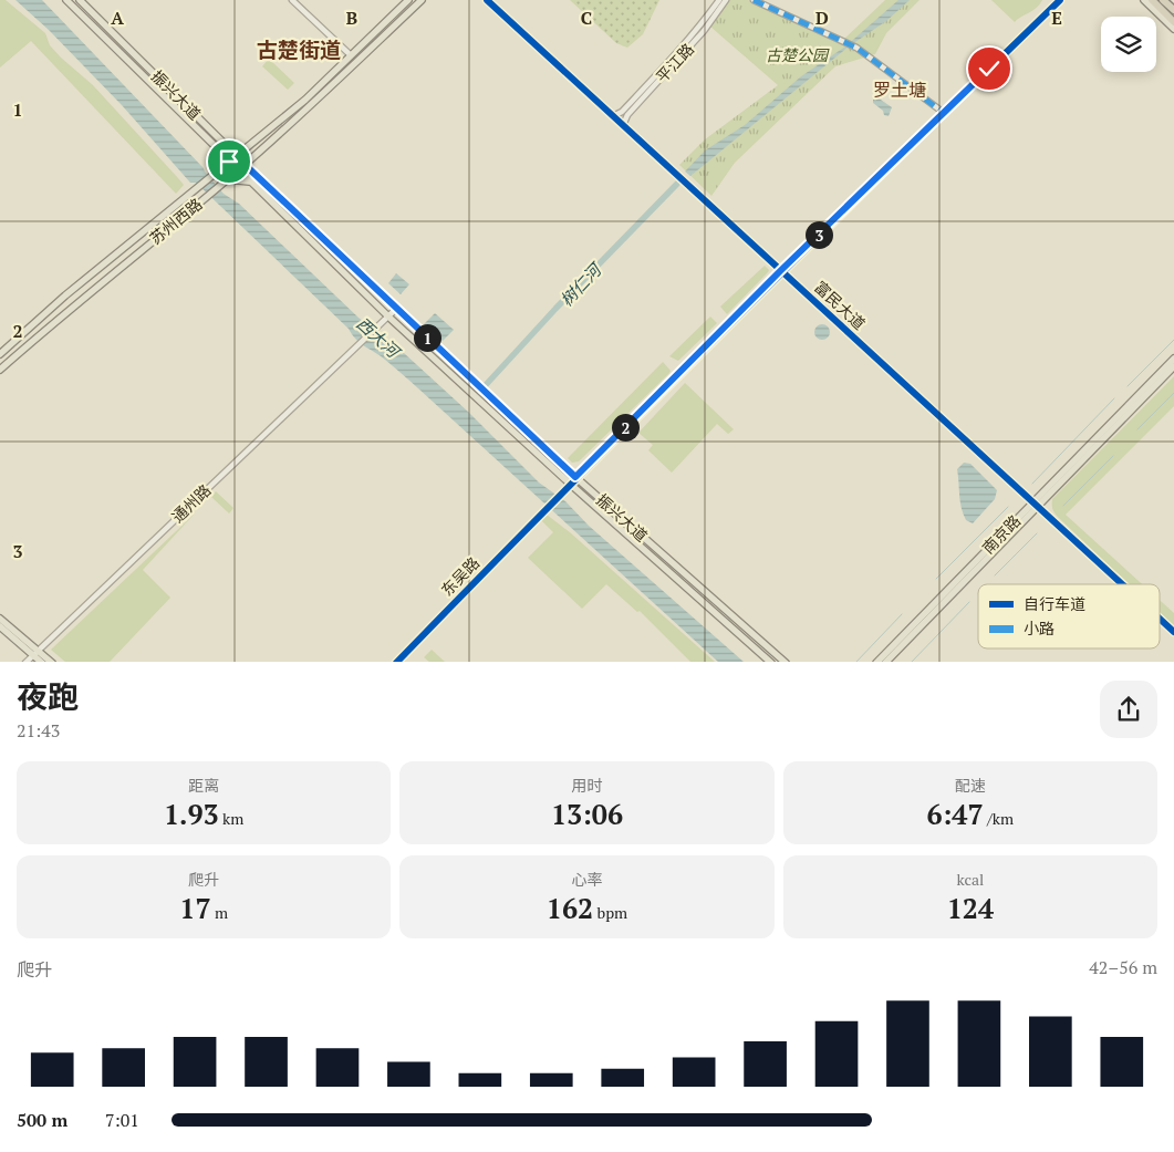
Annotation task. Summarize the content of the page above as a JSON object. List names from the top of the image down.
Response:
{
  "streets": {
    "main road": ["振兴大道", "苏州西路", "南京路"],
    "street": [
      "平江路",
      "富民大道",
      "通州路",
      "东吴路"
    ]
  },
  "crossings": [
    ["平江路", "富民大道"],
    ["振兴大道", "苏州西路"],
    ["振兴大道", "通州路"],
    ["振兴大道", "东吴路"],
    ["富民大道", "南京路"]
  ],
  "districts": ["古楚街道", "罗土塘"],
  "water": ["树仁河", "西大河"],
  "parks": ["古楚公园"],
  "legend": ["自行车道", "小路"],
  "page": {
    "pins": ["3", "1", "2"],
    "heading": ["夜跑", "21:43"],
    "stats": [
      ["距离", "1.93 km"],
      ["用时", "13:06"],
      ["配速", "6:47 /km"],
      ["爬升", "17 m"],
      ["心率", "162 bpm"],
      ["kcal", "124"]
    ],
    "chart": ["爬升", "42–56 m"],
    "list": [
      {
        "name": "500 m",
        "note": "7:01"
      }
    ]
  },
  "grid": {
    "columns": [
      "A",
      "B",
      "C",
      "D",
      "E"
    ],
    "rows": ["1", "2", "3"]
  }
}
